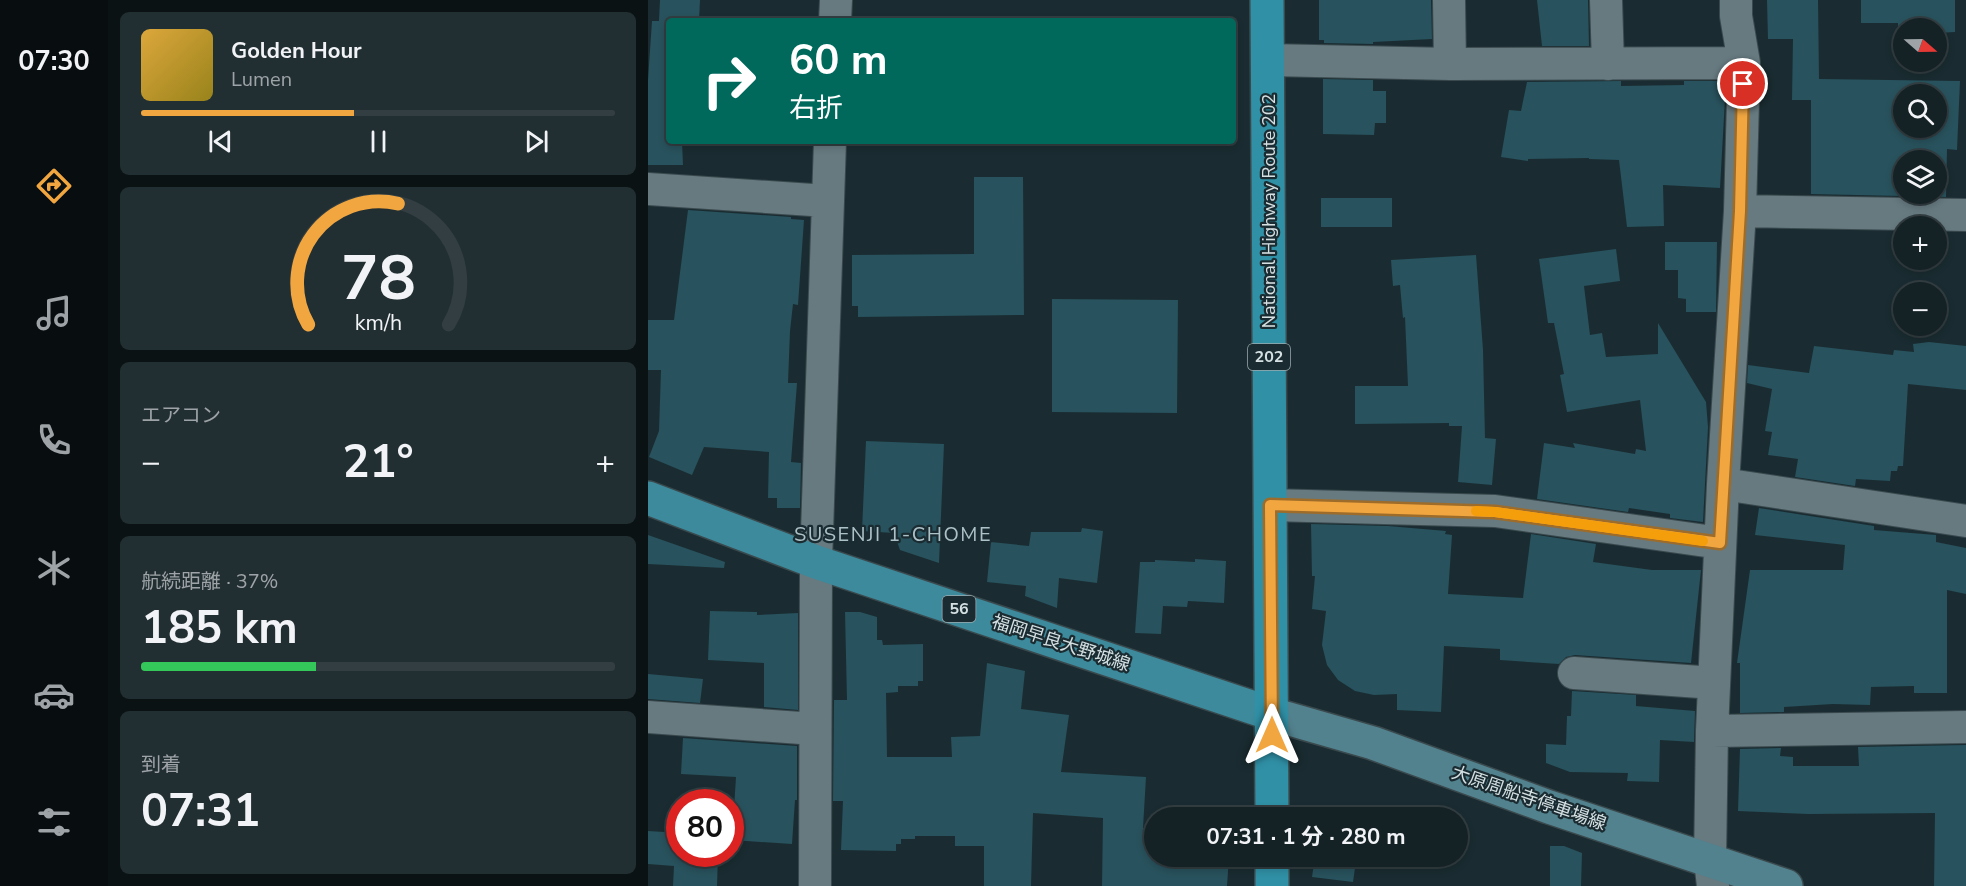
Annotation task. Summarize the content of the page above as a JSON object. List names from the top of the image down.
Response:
{
  "streets": {
    "highway": ["National Highway Route 202", "202"],
    "main road": ["56", "福岡早良大野城線", "大原周船寺停車場線"]
  },
  "crossings": [
    ["National Highway Route 202", "福岡早良大野城線"],
    ["National Highway Route 202", "大原周船寺停車場線"],
    ["福岡早良大野城線", "大原周船寺停車場線"]
  ],
  "districts": ["SUSENJI 1-CHOME"],
  "north": "right",
  "page": {
    "tabs": "07:30",
    "map_buttons": ["+", "−"],
    "turn": ["60 m", "右折"],
    "song": ["Golden Hour", "Lumen"],
    "tile": [
      "エアコン",
      ["航続距離 · 37%", "185 km"],
      ["到着", "07:31"]
    ],
    "heat": ["−", "21°", "+"],
    "limit": "80",
    "trip": "07:31 · 1 分 · 280 m",
    "gauge": ["78", "km/h"]
  }
}
